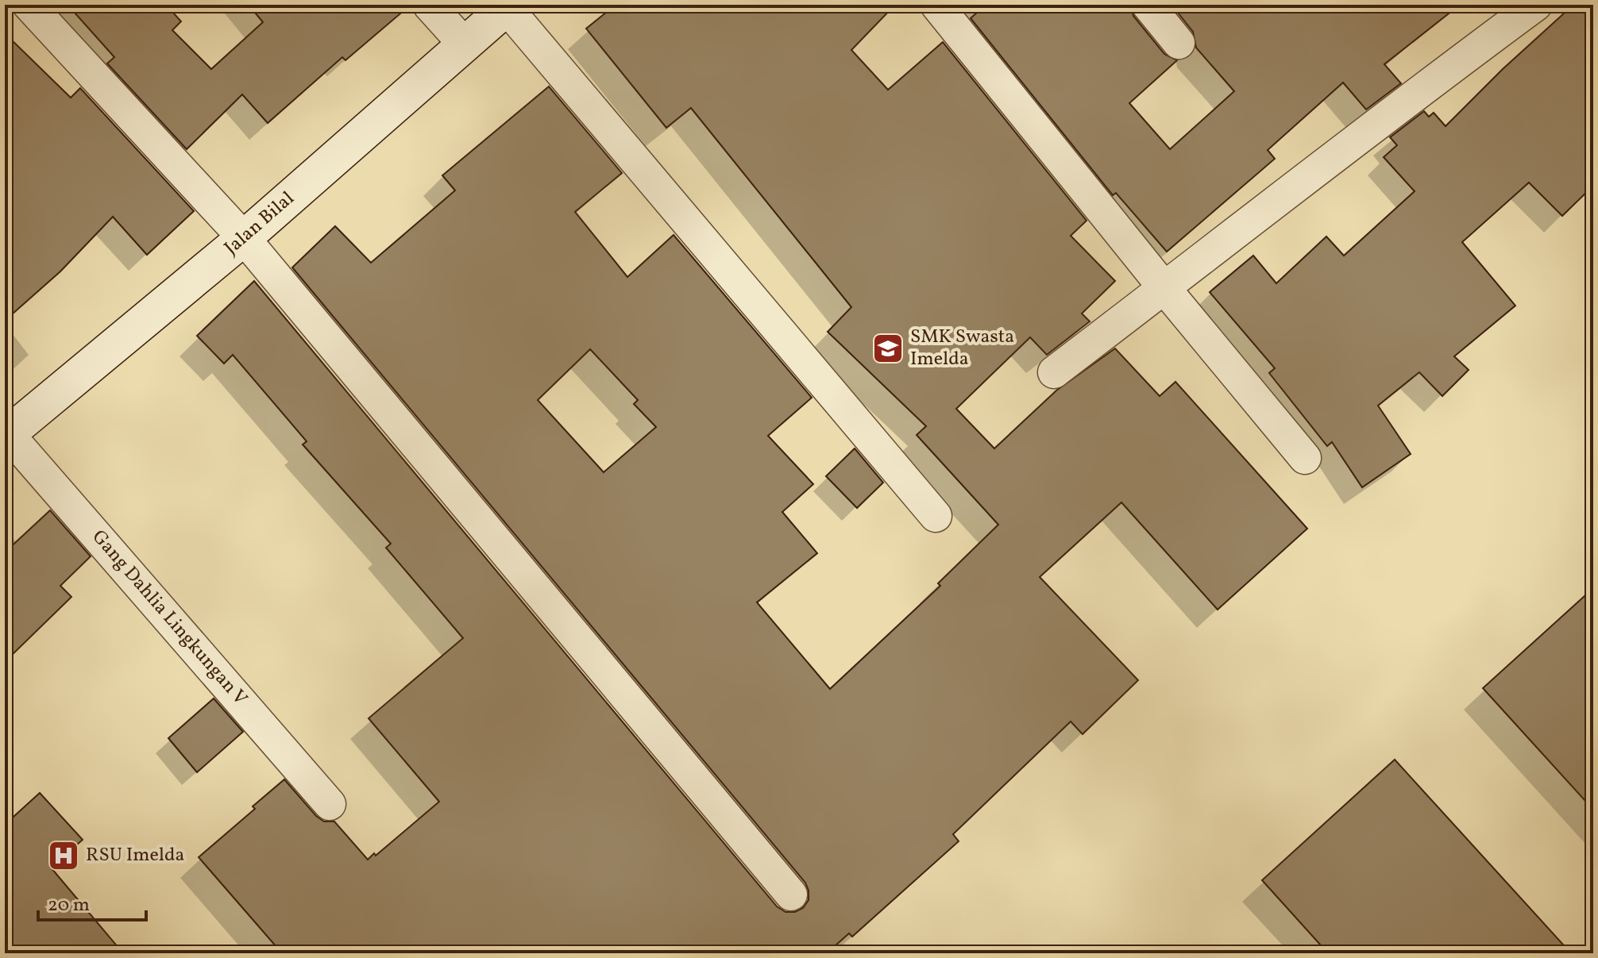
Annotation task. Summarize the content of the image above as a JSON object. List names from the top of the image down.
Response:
{
  "streets": {
    "main road": ["Jalan Bilal"],
    "street": ["Gang Dahlia Lingkungan V"]
  },
  "crossings": [
    ["Jalan Bilal", "Gang Dahlia Lingkungan V"]
  ],
  "places": {
    "school or university": ["SMK Swasta Imelda"],
    "hospital": ["RSU Imelda"]
  },
  "scale_bar": "20 m"
}
